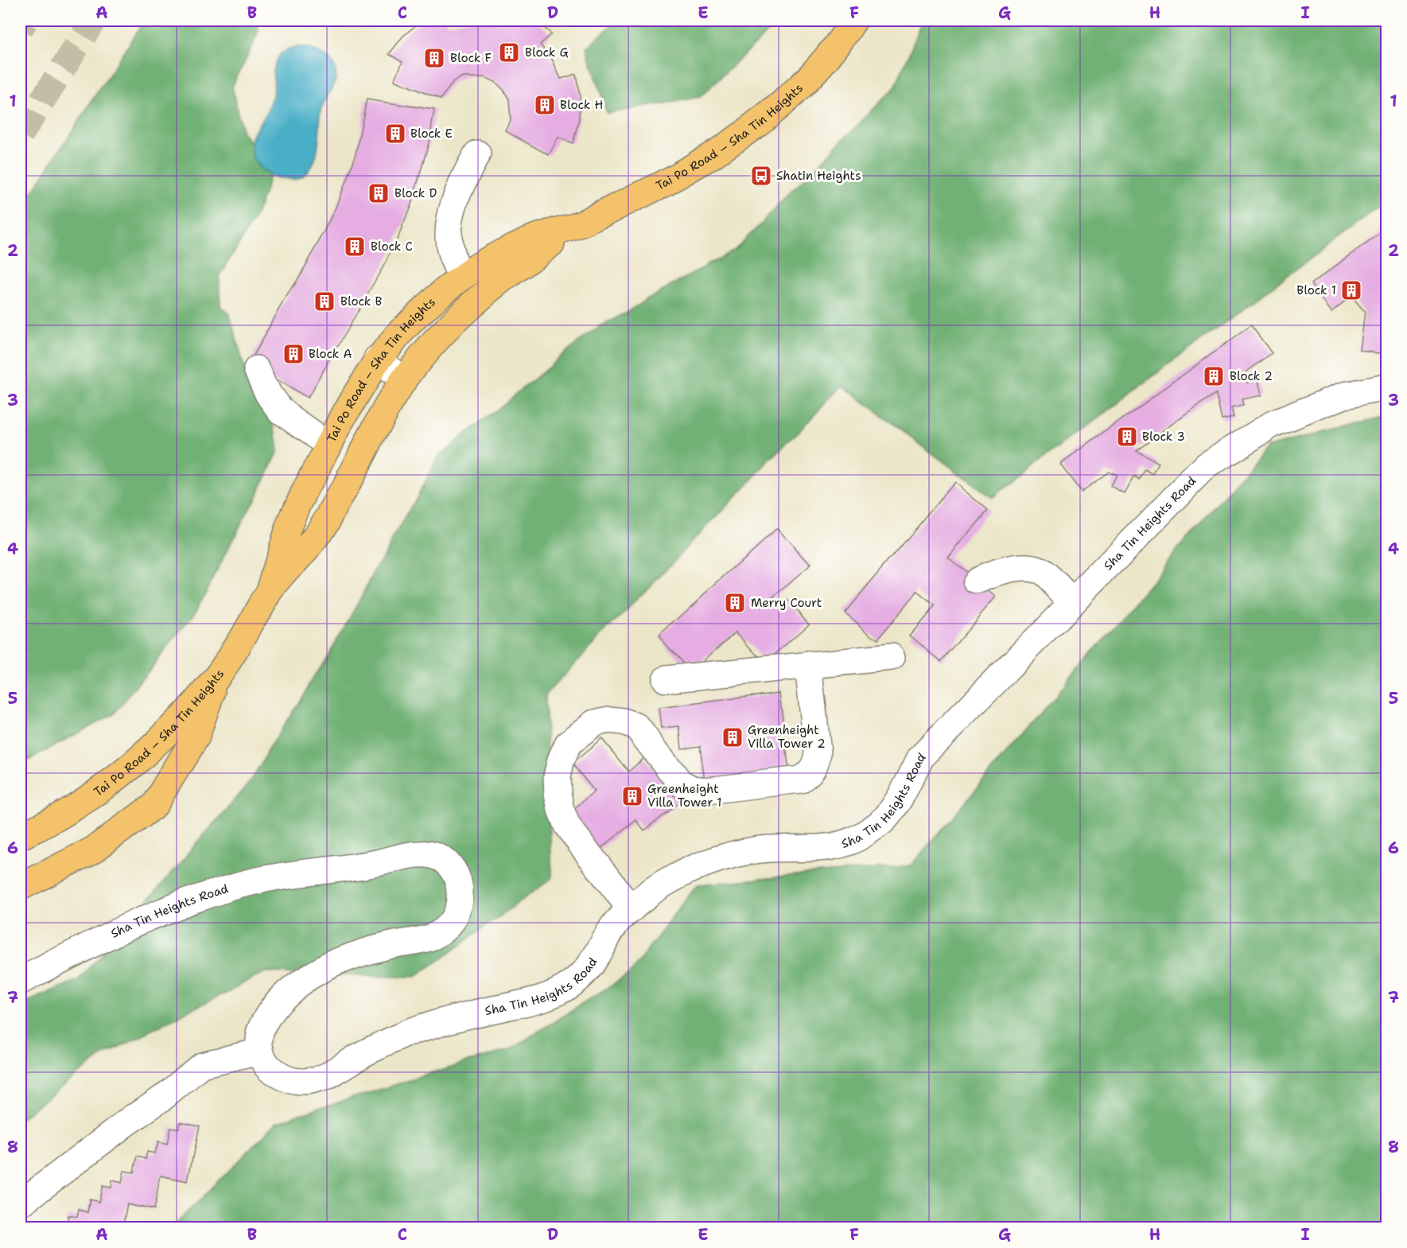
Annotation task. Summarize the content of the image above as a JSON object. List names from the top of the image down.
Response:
{
  "streets": {
    "main road": ["Tai Po Road – Sha Tin Heights"],
    "street": ["Sha Tin Heights Road"]
  },
  "places": {
    "building": [
      "Block G",
      "Block F",
      "Block H",
      "Block E",
      "Block D",
      "Block C",
      "Block 1",
      "Block B",
      "Block A",
      "Block 2",
      "Block 3",
      "Merry Court",
      "Greenheight Villa Tower 2",
      "Greenheight Villa Tower 1"
    ],
    "bus stop": ["Shatin Heights"]
  },
  "grid": {
    "columns": [
      "A",
      "B",
      "C",
      "D",
      "E",
      "F",
      "G",
      "H",
      "I"
    ],
    "rows": [
      "1",
      "2",
      "3",
      "4",
      "5",
      "6",
      "7",
      "8"
    ]
  }
}
